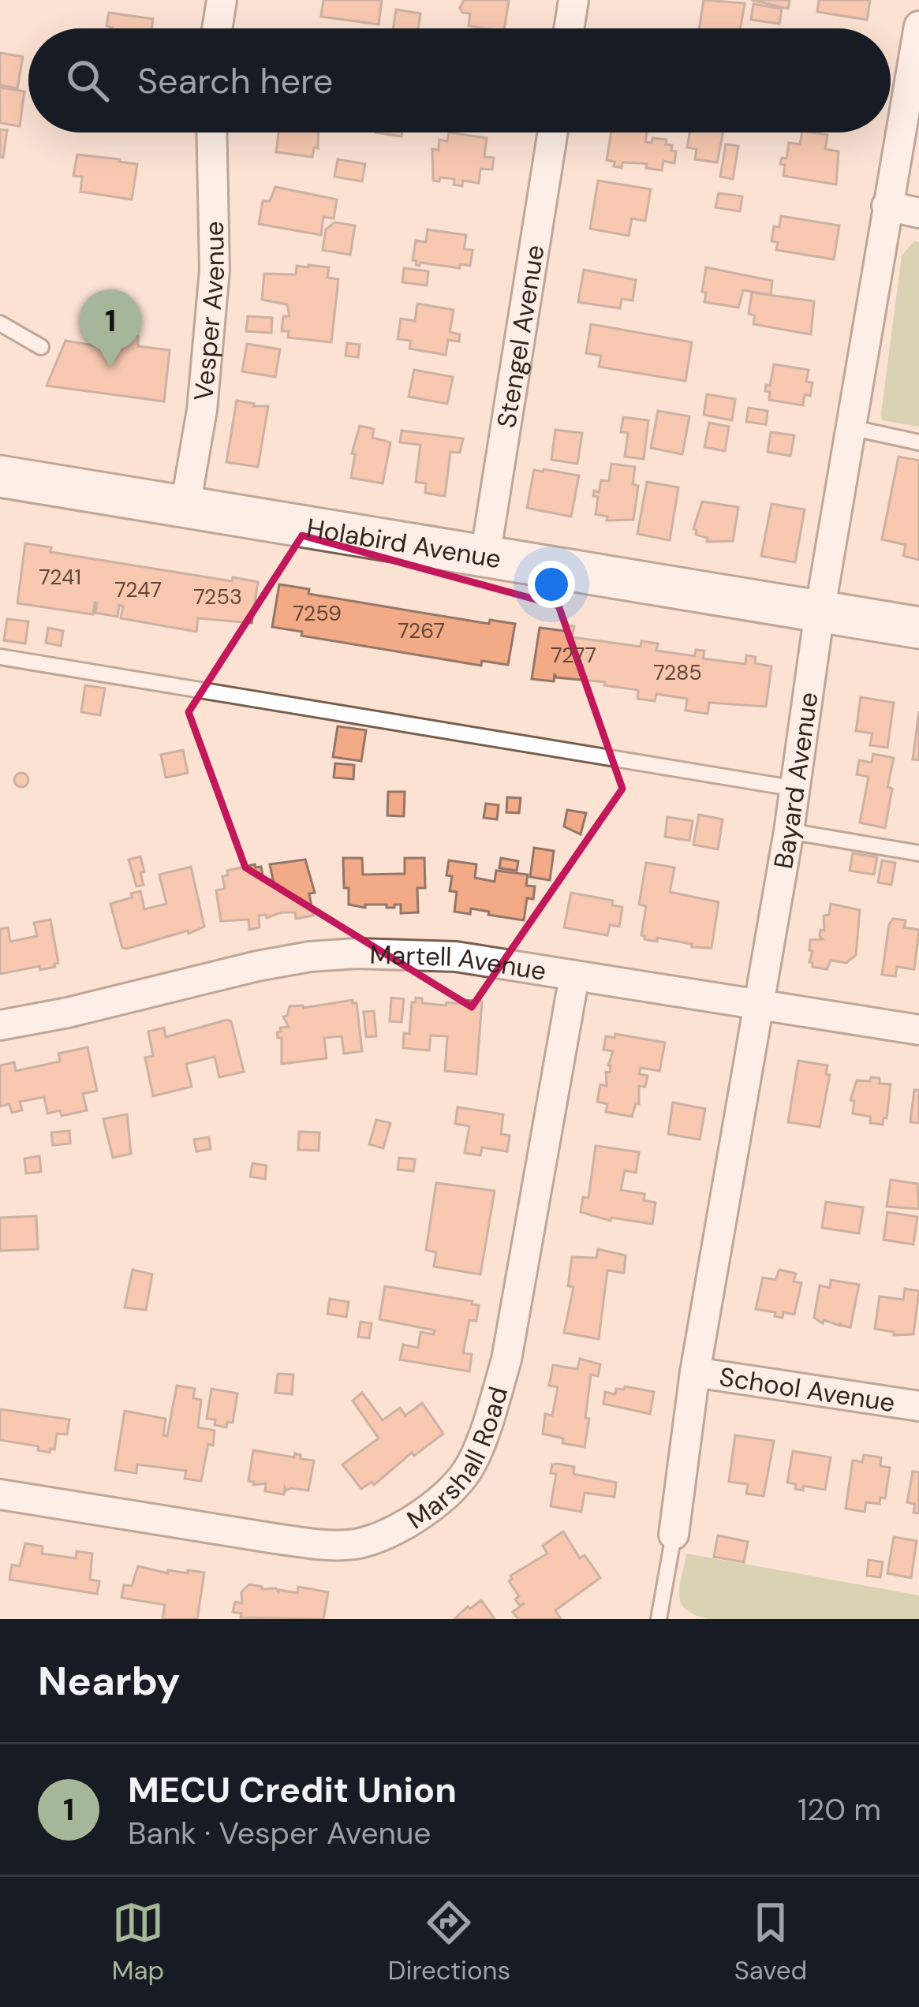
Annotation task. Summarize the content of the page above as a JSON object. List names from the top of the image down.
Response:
{
  "streets": {
    "main road": ["Holabird Avenue"],
    "street": [
      "Vesper Avenue",
      "Stengel Avenue",
      "Bayard Avenue",
      "Martell Avenue",
      "School Avenue",
      "Marshall Road"
    ]
  },
  "crossings": [
    ["Vesper Avenue", "Holabird Avenue"],
    ["Stengel Avenue", "Holabird Avenue"],
    ["Holabird Avenue", "Bayard Avenue"],
    ["Bayard Avenue", "Martell Avenue"],
    ["Bayard Avenue", "School Avenue"],
    ["Martell Avenue", "Marshall Road"]
  ],
  "house_numbers": [
    "7241",
    "7247",
    "7253",
    "7259",
    "7267",
    "7277",
    "7285"
  ],
  "page": {
    "search": "Search here",
    "pins": "1",
    "heading": "Nearby",
    "list": [
      {
        "mark": "1",
        "name": "MECU Credit Union",
        "note": "Bank · Vesper Avenue",
        "value": "120 m"
      }
    ],
    "nav": ["Map", "Directions", "Saved"]
  }
}
